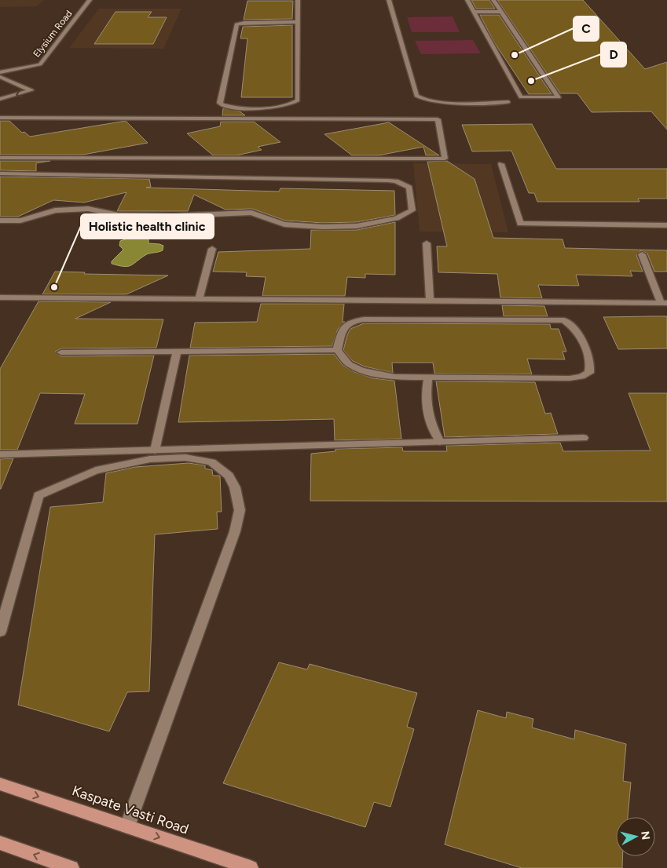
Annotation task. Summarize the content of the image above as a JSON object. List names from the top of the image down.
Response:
{
  "streets": {
    "main road": ["Kaspate Vasti Road"],
    "street": ["Elysium Road"]
  },
  "one_way": ["Kaspate Vasti Road"],
  "places": ["C", "D", "Holistic health clinic"],
  "north": "right"
}
